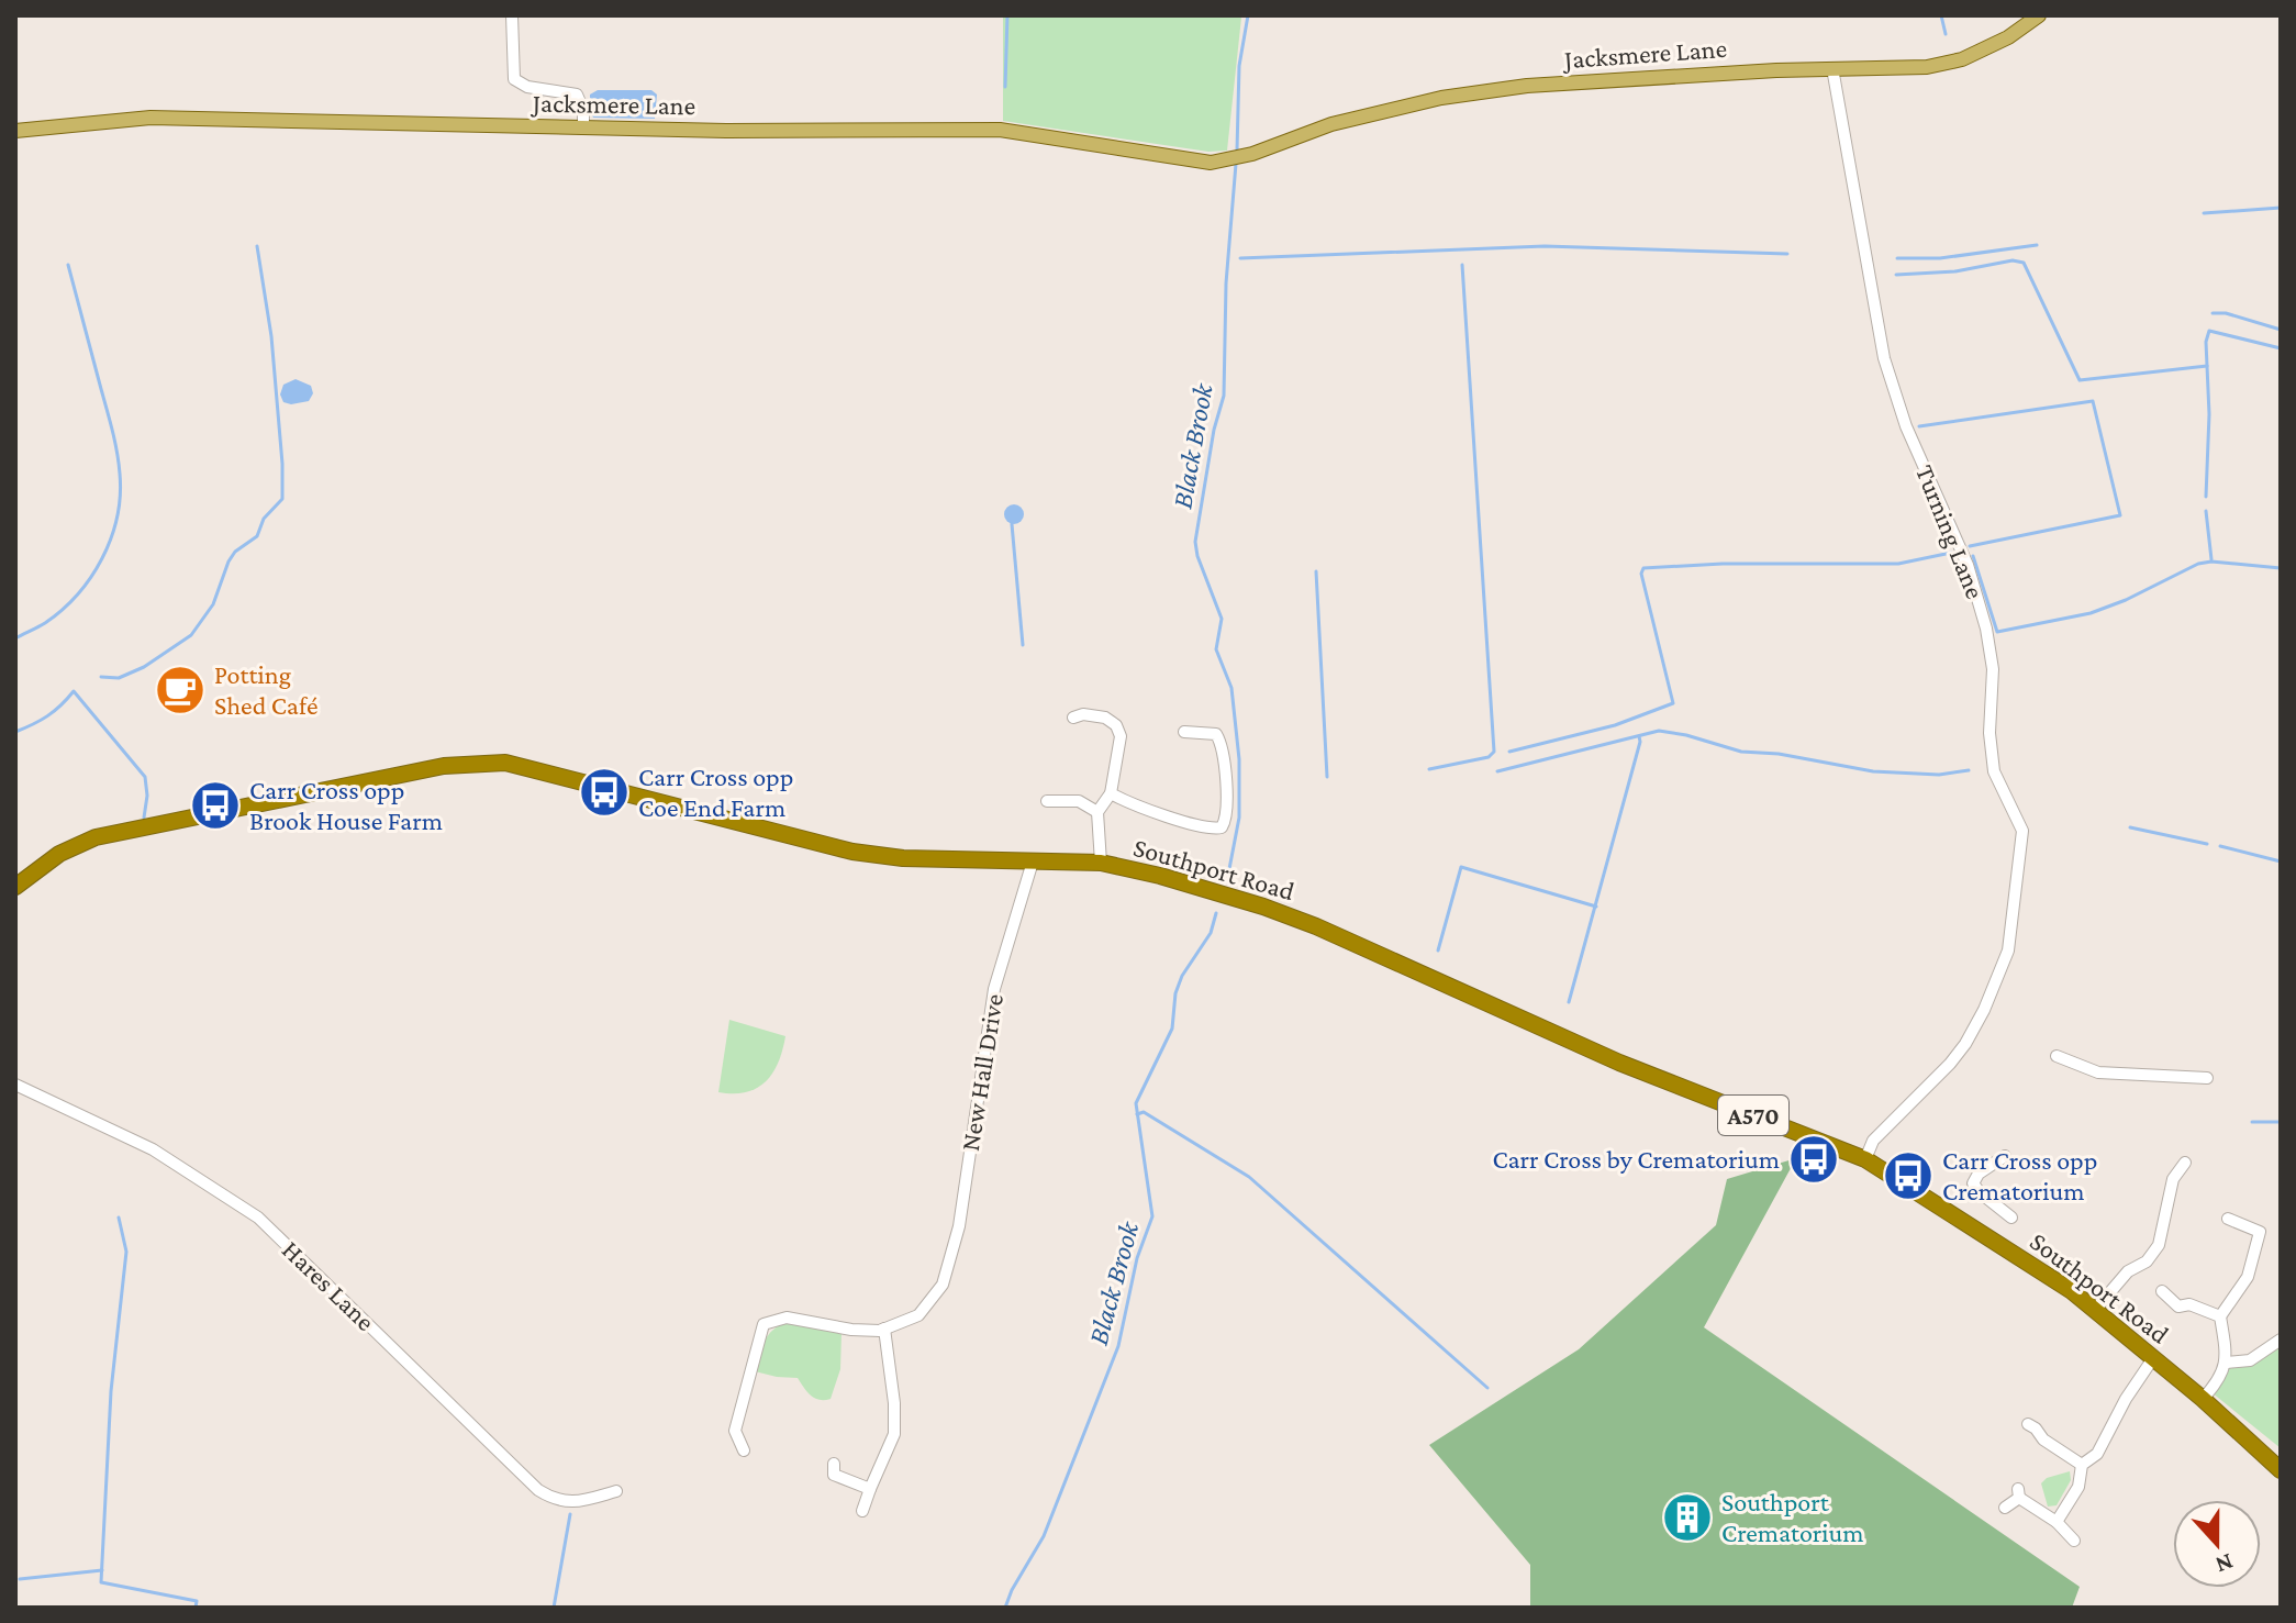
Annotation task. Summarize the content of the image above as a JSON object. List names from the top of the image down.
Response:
{
  "streets": {
    "highway": ["Southport Road", "A570"],
    "main road": ["Jacksmere Lane"],
    "street": ["Turning Lane", "New Hall Drive", "Hares Lane"]
  },
  "crossings": [
    ["Jacksmere Lane", "Turning Lane"],
    ["Turning Lane", "Southport Road"],
    ["Southport Road", "New Hall Drive"]
  ],
  "water": ["Black Brook"],
  "places": {
    "cafe": ["Potting Shed Café"],
    "bus stop": [
      "Carr Cross opp Coe End Farm",
      "Carr Cross opp Brook House Farm",
      "Carr Cross by Crematorium",
      "Carr Cross opp Crematorium"
    ],
    "building": ["Southport Crematorium"]
  },
  "north": "bottom"
}
